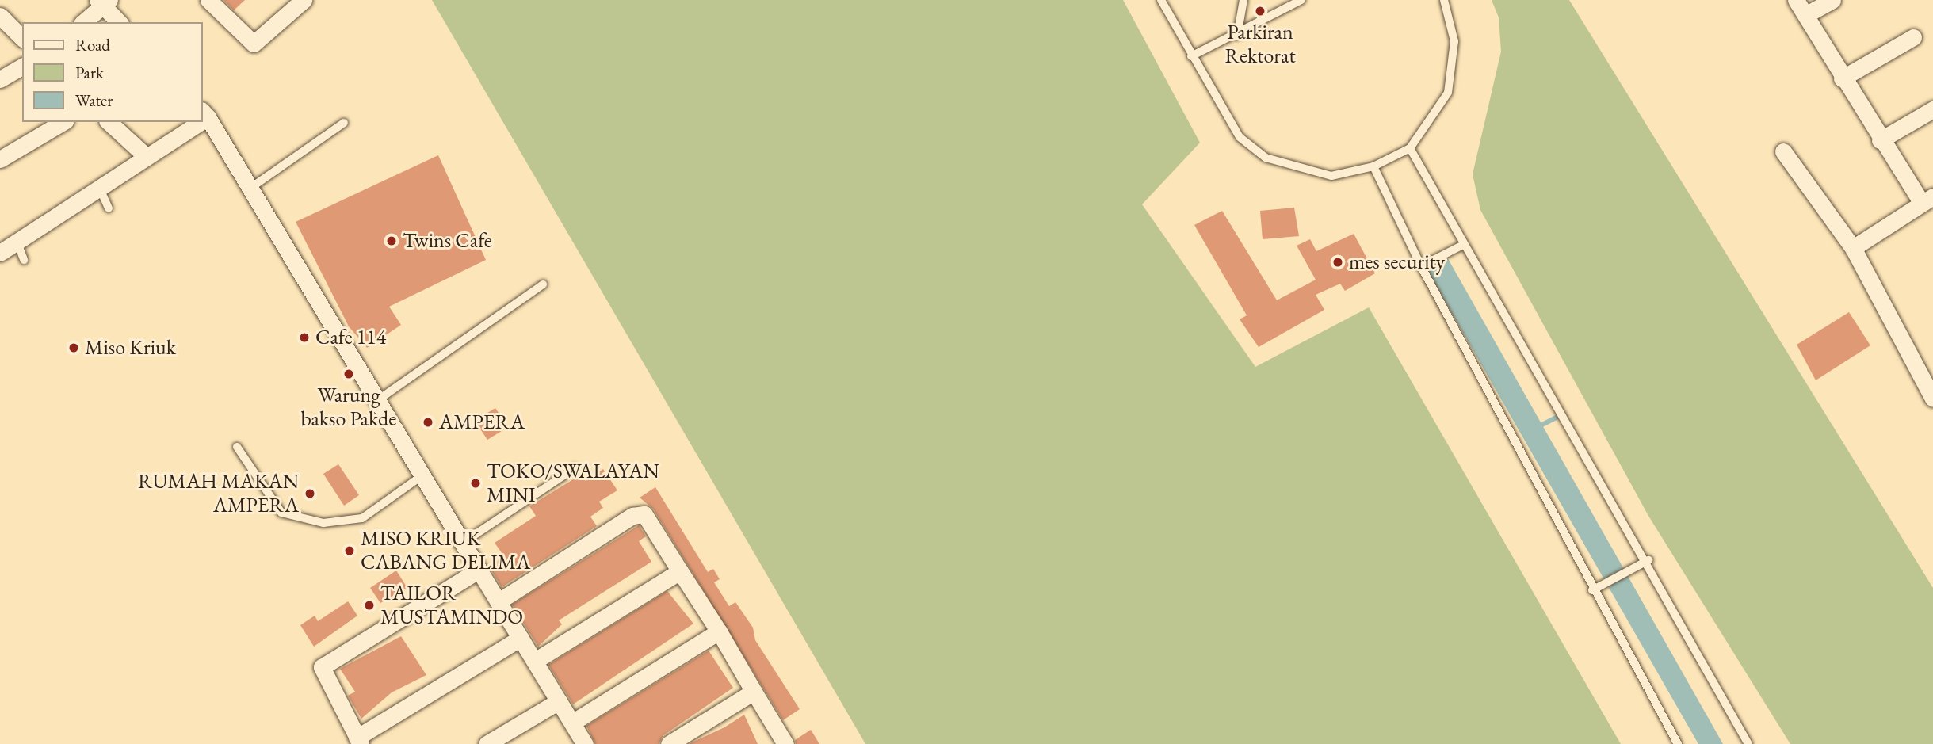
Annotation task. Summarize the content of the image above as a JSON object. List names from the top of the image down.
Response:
{
  "places": [
    "Parkiran Rektorat",
    "Twins Cafe",
    "mes security",
    "Cafe 114",
    "Miso Kriuk",
    "Warung bakso Pakde",
    "AMPERA",
    "TOKO/SWALAYAN MINI",
    "RUMAH MAKAN AMPERA",
    "MISO KRIUK CABANG DELIMA",
    "TAILOR MUSTAMINDO"
  ],
  "legend": ["Road", "Park", "Water"]
}
